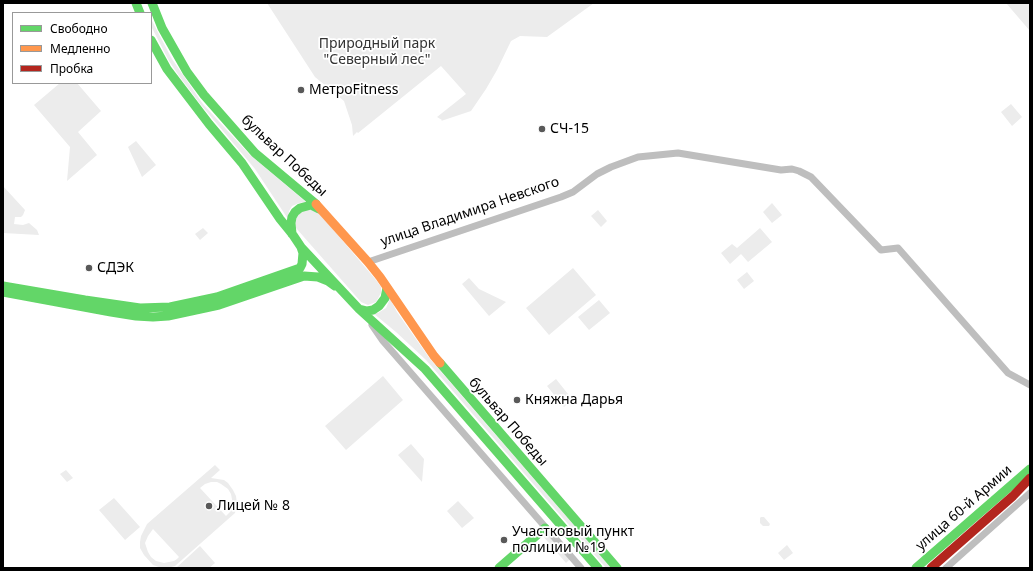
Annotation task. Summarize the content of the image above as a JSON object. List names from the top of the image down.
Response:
{
  "streets": {
    "main road": ["бульвар Победы", "улица 60-й Армии"],
    "street": ["улица Владимира Невского"]
  },
  "crossings": [
    ["бульвар Победы", "улица Владимира Невского"]
  ],
  "parks": ["Природный парк \"Северный лес\""],
  "places": [
    "МетроFitness",
    "СЧ-15",
    "СДЭК",
    "Княжна Дарья",
    "Лицей № 8",
    "Участковый пункт полиции №19"
  ],
  "legend": ["Свободно", "Медленно", "Пробка"]
}
